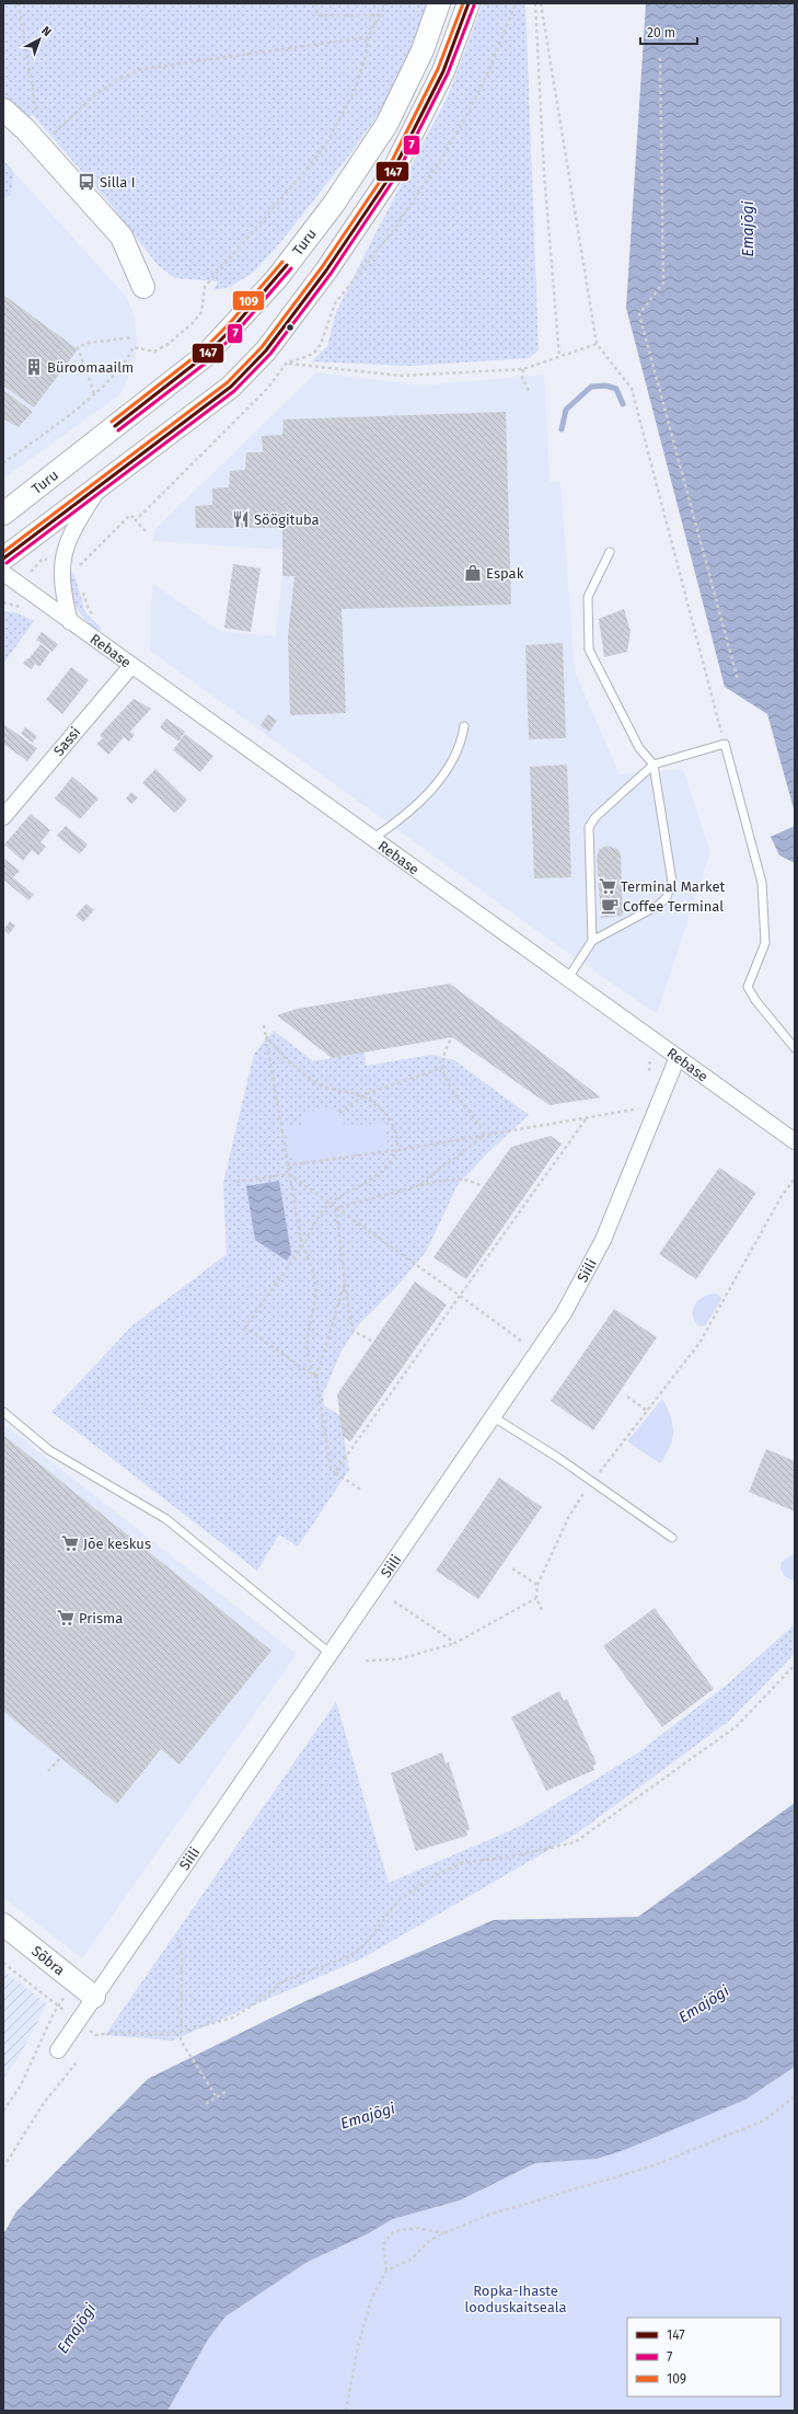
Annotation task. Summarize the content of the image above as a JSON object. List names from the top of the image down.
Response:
{
  "streets": {
    "main road": ["Turu", "Sõbra"],
    "street": ["Rebase", "Sassi", "Siili"]
  },
  "crossings": [
    ["Rebase", "Sassi"],
    ["Rebase", "Siili"],
    ["Siili", "Sõbra"]
  ],
  "water": ["Emajõgi"],
  "parks": ["Ropka-Ihaste looduskaitseala"],
  "places": {
    "bus stop": ["Silla I"],
    "building": ["Büroomaailm"],
    "restaurant": ["Söögituba"],
    "shop": ["Espak"],
    "supermarket": ["Terminal Market", "Jõe keskus", "Prisma"],
    "cafe": ["Coffee Terminal"]
  },
  "lines": ["transit line 147", "transit line 109", "transit line 7"],
  "legend": ["147", "7", "109"],
  "scale_bar": "20 m",
  "north": "top right"
}
